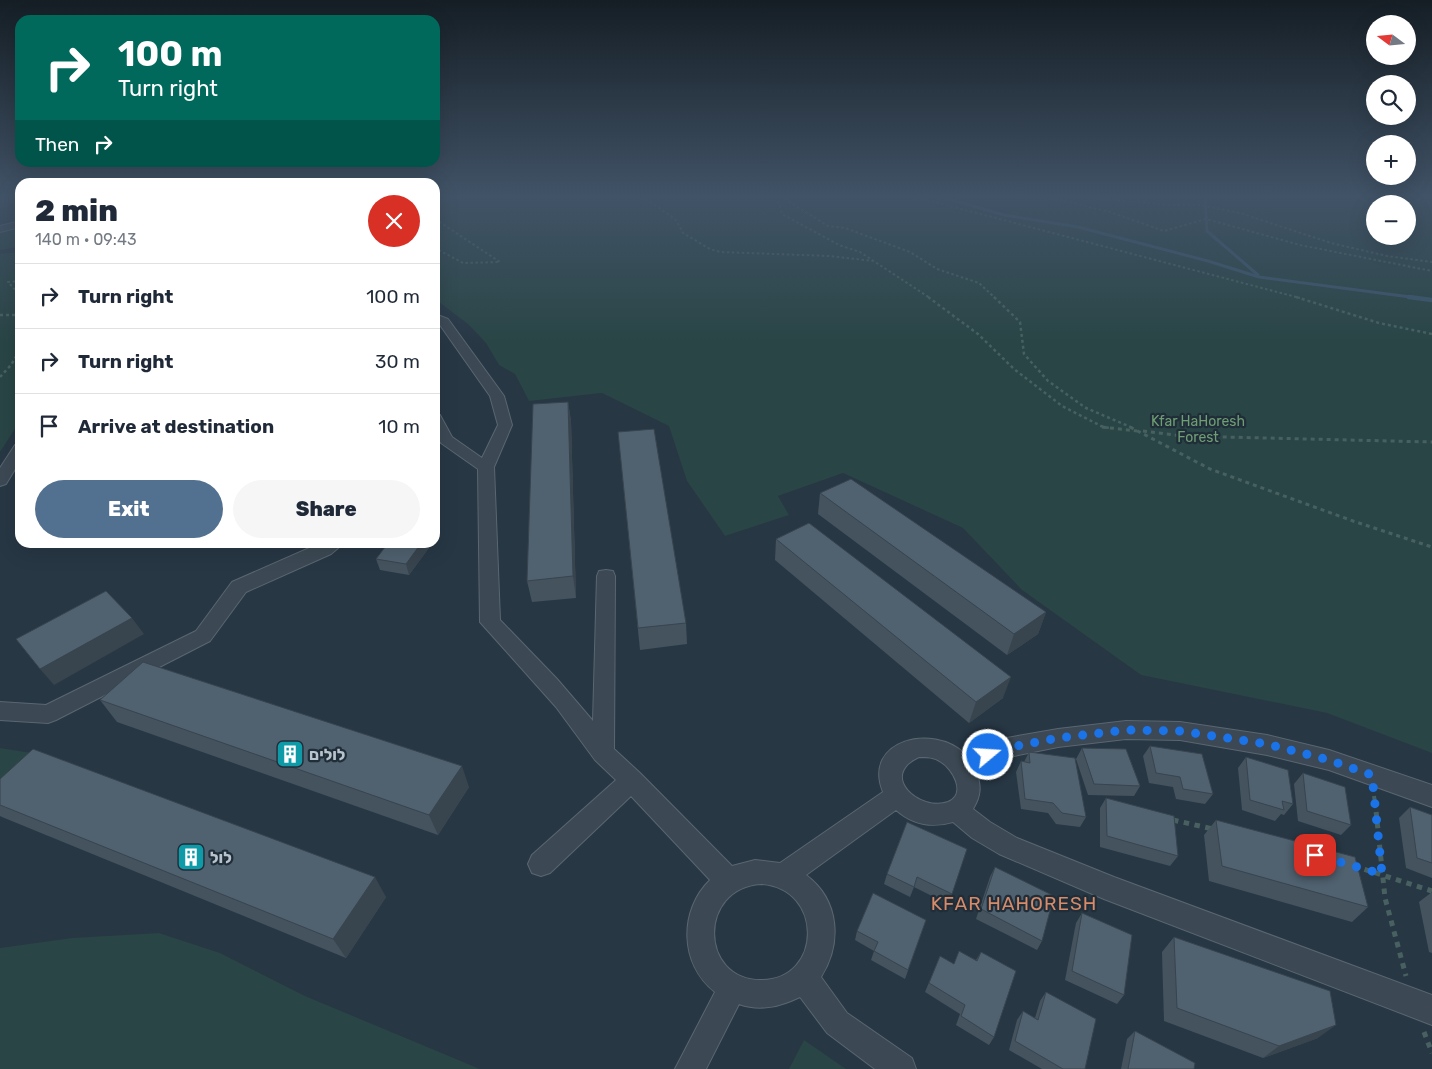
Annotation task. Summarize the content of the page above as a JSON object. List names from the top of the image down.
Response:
{
  "districts": ["KFAR HAHORESH"],
  "parks": ["Kfar HaHoresh Forest"],
  "places": {
    "building": ["לולים", "לול"]
  },
  "north": "left",
  "page": {
    "map_buttons": ["+", "−"],
    "turn": ["100 m", "Turn right"],
    "then": "Then",
    "heading": ["2 min", "140 m · 09:43"],
    "list": [
      {
        "name": "Turn right",
        "value": "100 m"
      },
      {
        "name": "Turn right",
        "value": "30 m"
      },
      {
        "name": "Arrive at destination",
        "value": "10 m"
      }
    ],
    "buttons": ["Exit", "Share"]
  }
}
